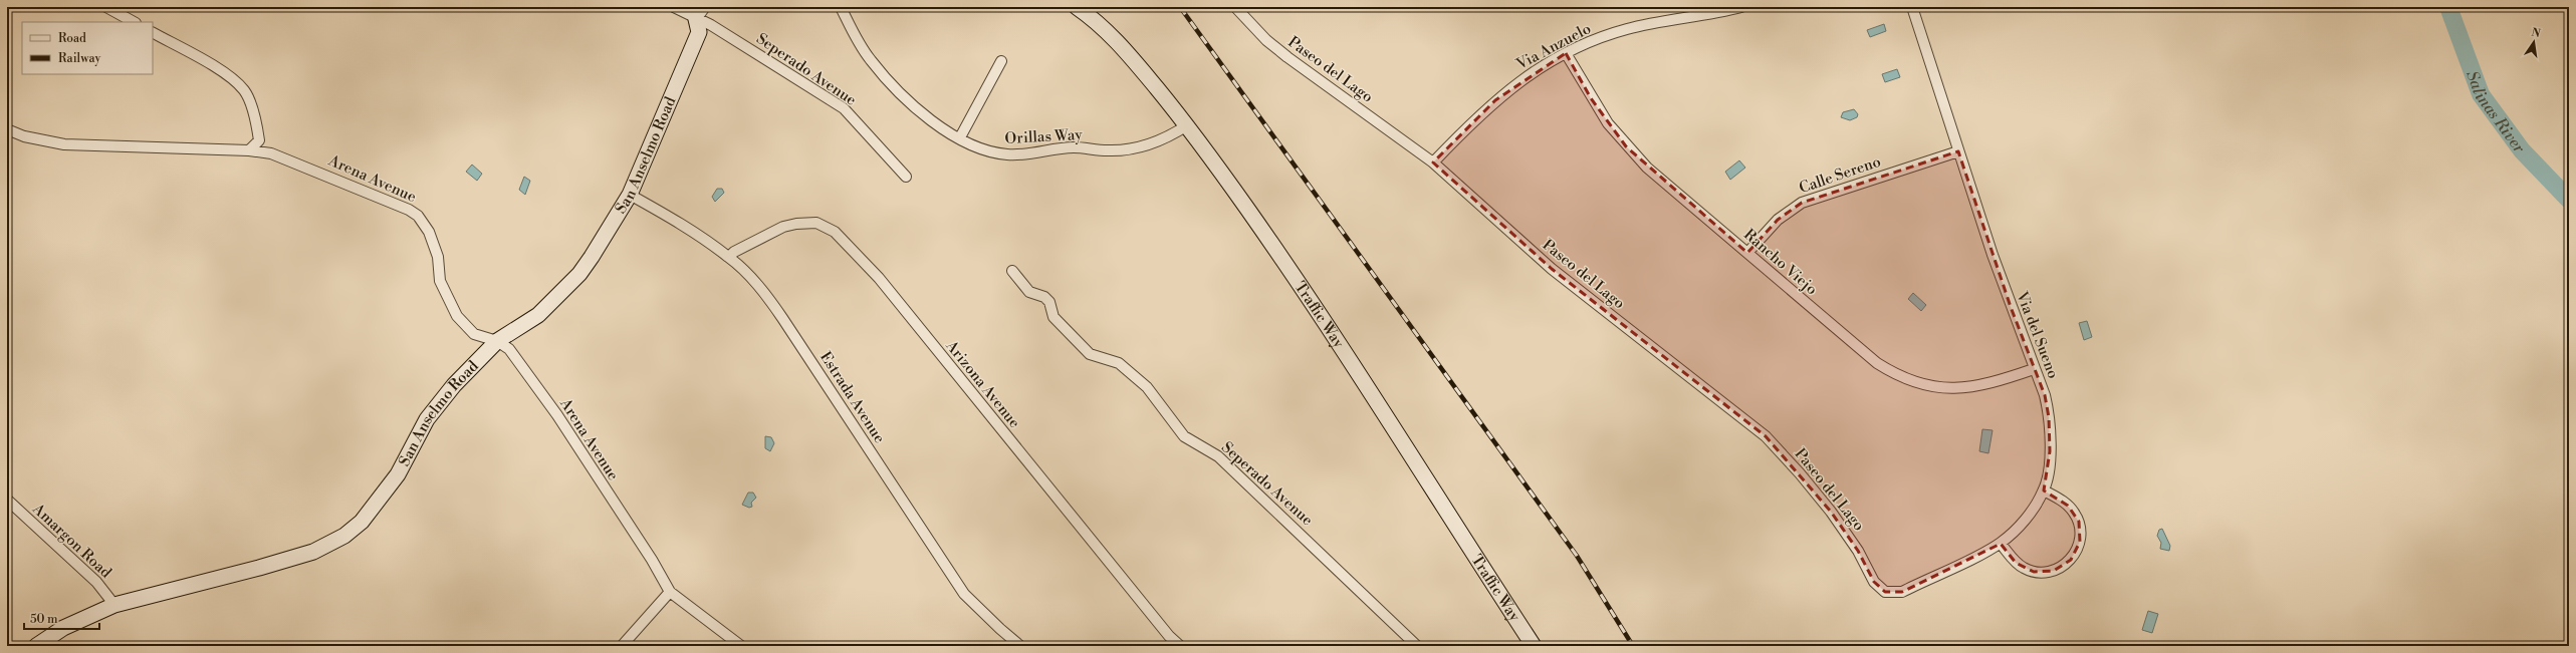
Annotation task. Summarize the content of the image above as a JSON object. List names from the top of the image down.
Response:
{
  "streets": {
    "street": [
      "Via Anzuelo",
      "Seperado Avenue",
      "Paseo del Lago",
      "Orillas Way",
      "San Anselmo Road",
      "Calle Sereno",
      "Arena Avenue",
      "Rancho Viejo",
      "Traffic Way",
      "Via del Sueno",
      "Arizona Avenue",
      "Estrada Avenue",
      "Amargon Road"
    ]
  },
  "crossings": [
    ["Via Anzuelo", "Paseo del Lago"],
    ["Via Anzuelo", "Rancho Viejo"],
    ["Seperado Avenue", "San Anselmo Road"],
    ["Paseo del Lago", "Via del Sueno"],
    ["Orillas Way", "Traffic Way"],
    ["San Anselmo Road", "Arena Avenue"],
    ["San Anselmo Road", "Estrada Avenue"],
    ["San Anselmo Road", "Amargon Road"],
    ["Calle Sereno", "Rancho Viejo"],
    ["Calle Sereno", "Via del Sueno"],
    ["Rancho Viejo", "Via del Sueno"],
    ["Arizona Avenue", "Estrada Avenue"]
  ],
  "water": ["Salinas River"],
  "legend": ["Road", "Railway"],
  "scale_bar": "50 m",
  "north": "top"
}
